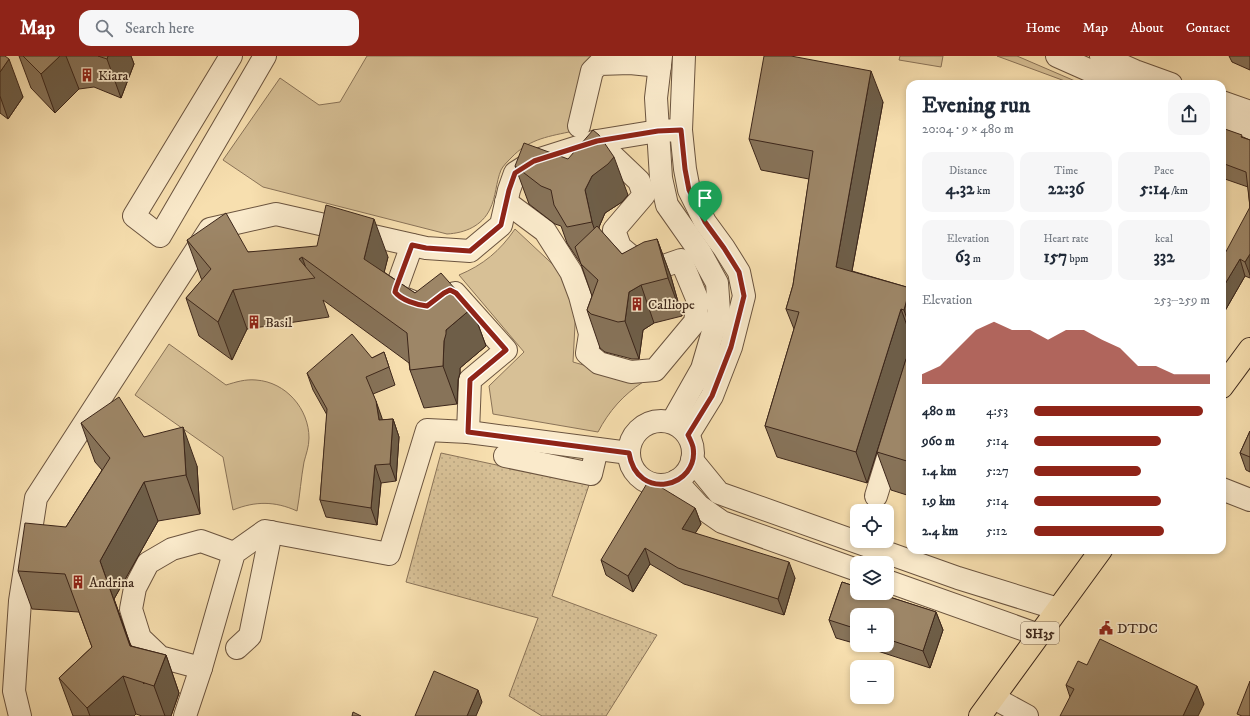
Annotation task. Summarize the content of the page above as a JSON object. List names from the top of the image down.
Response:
{
  "streets": {
    "main road": ["SH35"]
  },
  "places": {
    "building": [
      "Kiara",
      "Calliope",
      "Basil",
      "Andrina"
    ],
    "public building": ["DTDC"]
  },
  "page": {
    "header": "Map",
    "search": "Search here",
    "nav": [
      "Home",
      "Map",
      "About",
      "Contact"
    ],
    "heading": ["Evening run", "20:04 · 9 × 480 m"],
    "stats": [
      ["Distance", "4.32 km"],
      ["Time", "22:36"],
      ["Pace", "5:14 /km"],
      ["Elevation", "63 m"],
      ["Heart rate", "157 bpm"],
      ["kcal", "332"]
    ],
    "chart": ["Elevation", "253–259 m"],
    "list": [
      {
        "name": "480 m",
        "note": "4:53"
      },
      {
        "name": "960 m",
        "note": "5:14"
      },
      {
        "name": "1.4 km",
        "note": "5:27"
      },
      {
        "name": "1.9 km",
        "note": "5:14"
      },
      {
        "name": "2.4 km",
        "note": "5:12"
      }
    ],
    "map_buttons": ["+", "−"]
  }
}
